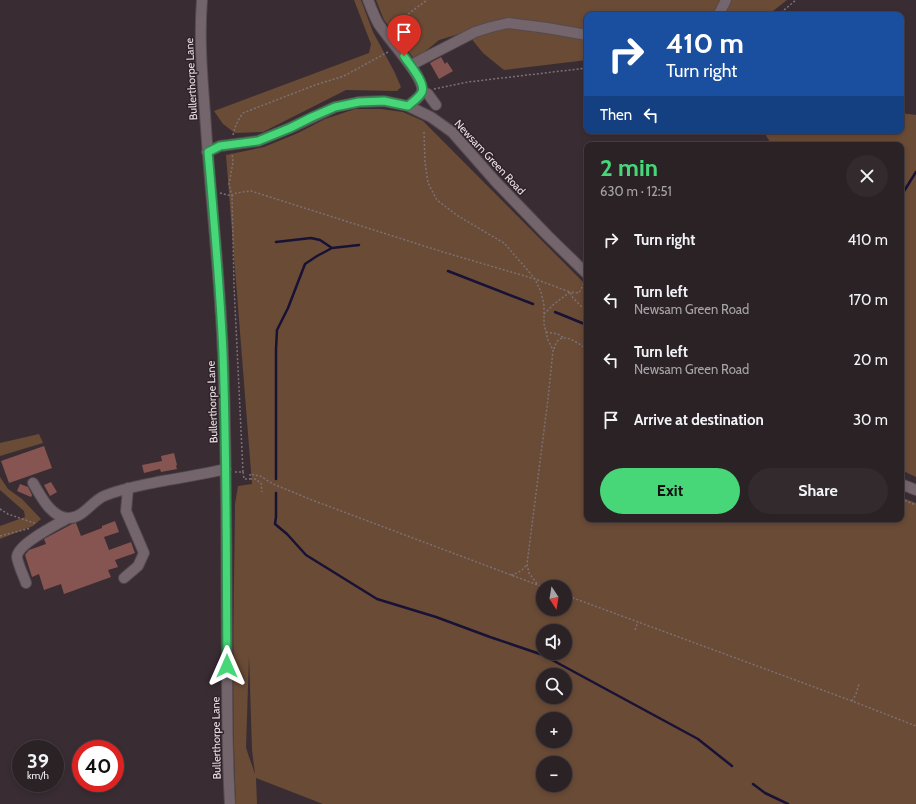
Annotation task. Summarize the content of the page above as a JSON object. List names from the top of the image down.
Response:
{
  "streets": {
    "street": ["Bullerthorpe Lane", "Newsam Green Road"]
  },
  "crossings": [
    ["Bullerthorpe Lane", "Newsam Green Road"]
  ],
  "north": "bottom",
  "page": {
    "turn": ["410 m", "Turn right"],
    "then": "Then",
    "heading": ["2 min", "630 m · 12:51"],
    "list": [
      {
        "name": "Turn right",
        "value": "410 m"
      },
      {
        "name": "Turn left",
        "note": "Newsam Green Road",
        "value": "170 m"
      },
      {
        "name": "Turn left",
        "note": "Newsam Green Road",
        "value": "20 m"
      },
      {
        "name": "Arrive at destination",
        "value": "30 m"
      }
    ],
    "buttons": ["Exit", "Share"],
    "map_buttons": ["+", "−"],
    "speed": "39 km/h",
    "limit": "40"
  }
}
